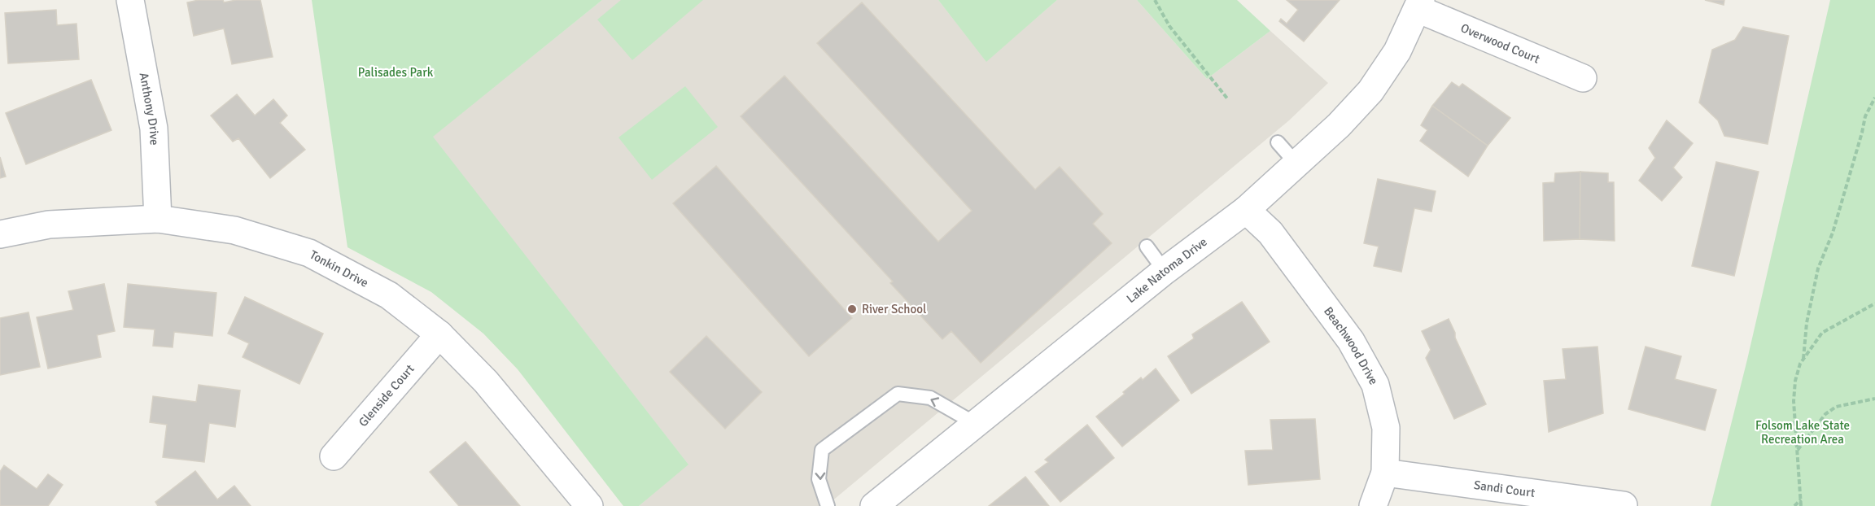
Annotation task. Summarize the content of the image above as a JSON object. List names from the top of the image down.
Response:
{
  "streets": {
    "street": [
      "Overwood Court",
      "Anthony Drive",
      "Tonkin Drive",
      "Lake Natoma Drive",
      "Beachwood Drive",
      "Glenside Court",
      "Sandi Court"
    ]
  },
  "crossings": [
    ["Overwood Court", "Lake Natoma Drive"],
    ["Anthony Drive", "Tonkin Drive"],
    ["Tonkin Drive", "Glenside Court"],
    ["Lake Natoma Drive", "Beachwood Drive"],
    ["Beachwood Drive", "Sandi Court"]
  ],
  "parks": ["Palisades Park", "Folsom Lake State Recreation Area"],
  "places": ["River School"]
}
